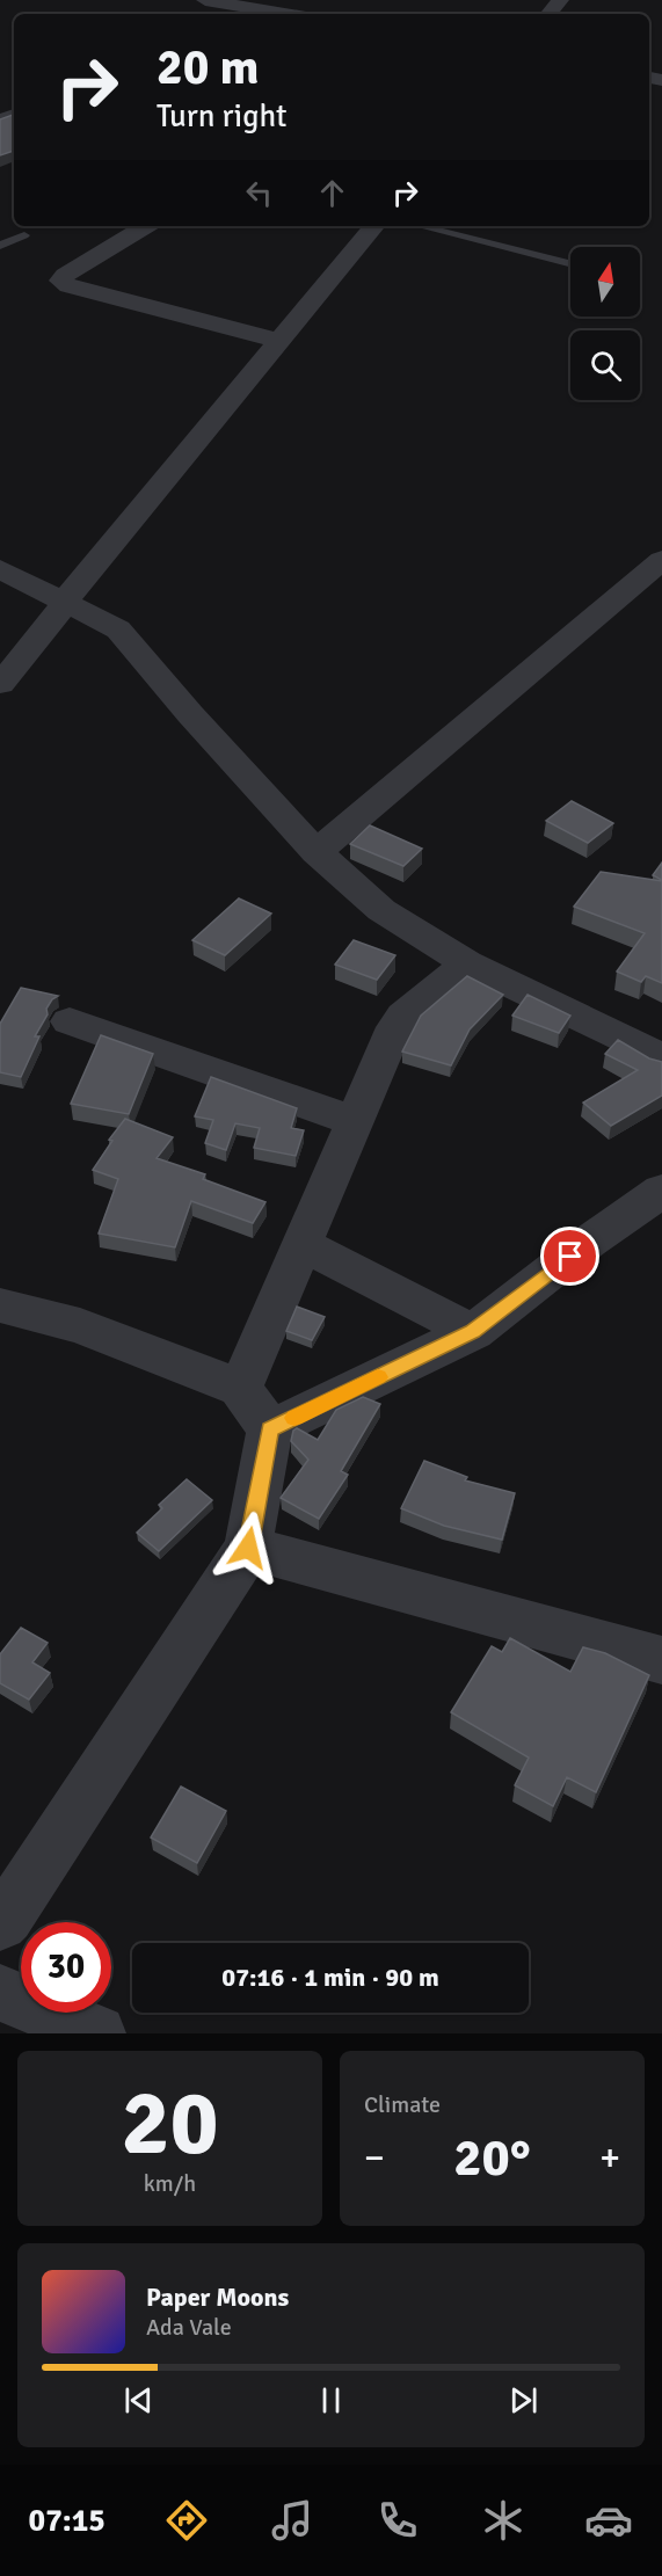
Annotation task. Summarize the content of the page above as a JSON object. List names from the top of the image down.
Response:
{
  "north": "top",
  "page": {
    "turn": ["20 m", "Turn right"],
    "limit": "30",
    "trip": "07:16 · 1 min · 90 m",
    "tile": [
      ["20", "km/h"],
      "Climate"
    ],
    "heat": ["−", "20°", "+"],
    "song": ["Paper Moons", "Ada Vale"],
    "tabs": "07:15"
  }
}
